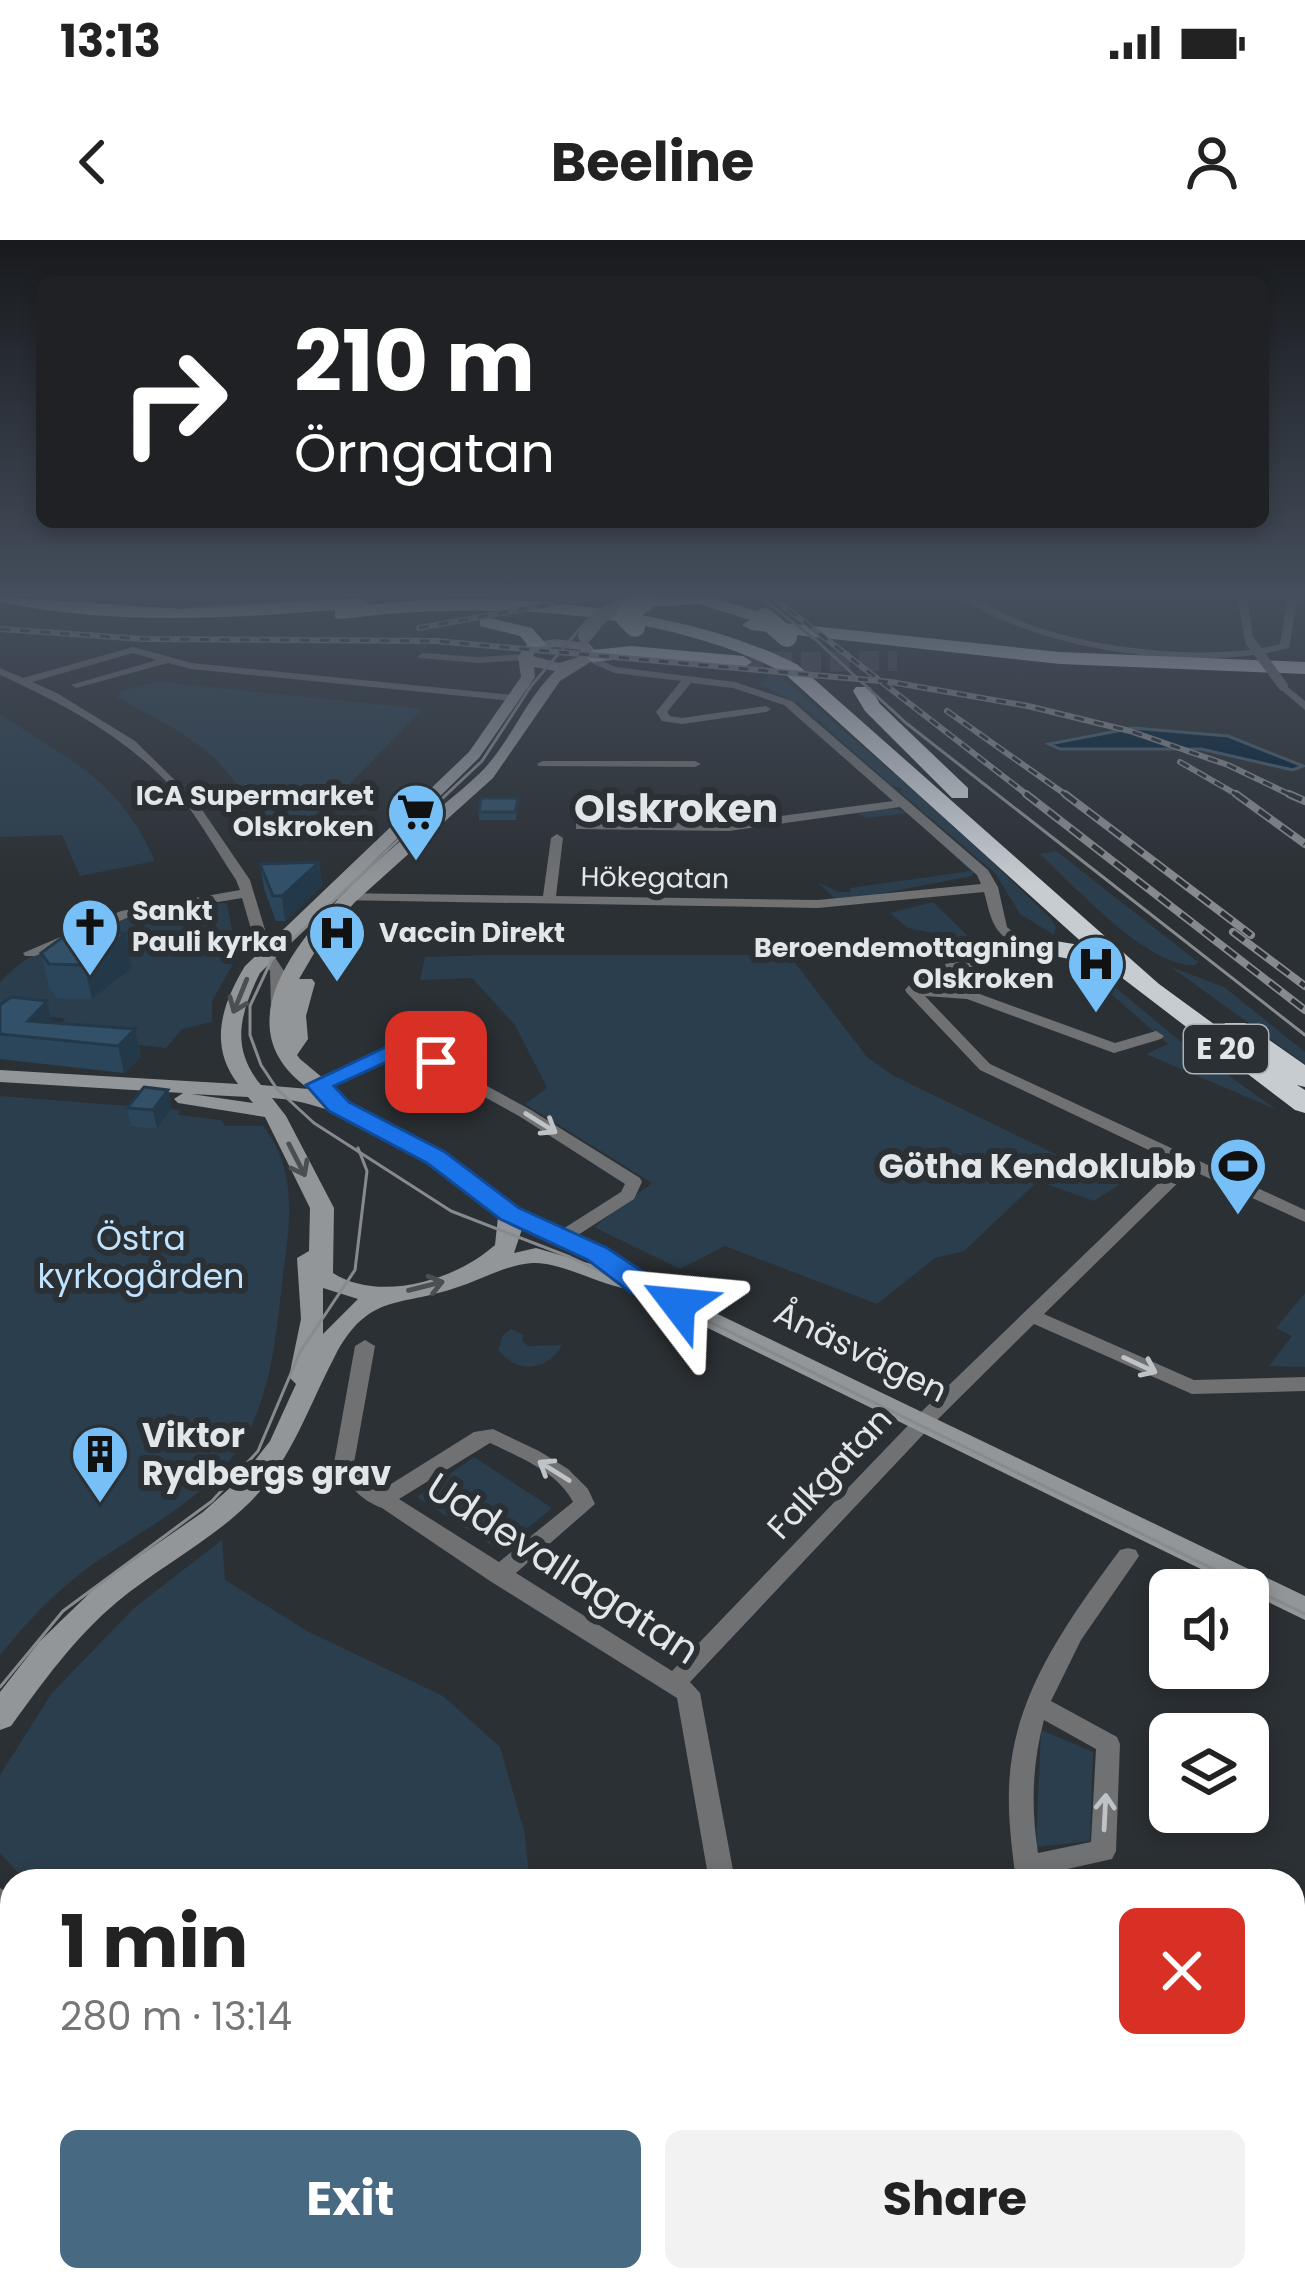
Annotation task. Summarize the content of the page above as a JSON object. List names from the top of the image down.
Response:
{
  "streets": {
    "highway": ["E 20"],
    "street": [
      "Hökegatan",
      "Ånäsvägen",
      "Falkgatan",
      "Uddevallagatan"
    ]
  },
  "crossings": [
    ["Ånäsvägen", "Falkgatan"],
    ["Falkgatan", "Uddevallagatan"]
  ],
  "districts": ["Olskroken"],
  "parks": ["Östra kyrkogården"],
  "places": {
    "supermarket": ["ICA Supermarket Olskroken"],
    "church": ["Sankt Pauli kyrka"],
    "hospital": ["Vaccin Direkt", "Beroendemottagning Olskroken"],
    "sports": ["Götha Kendoklubb"],
    "building": ["Viktor Rydbergs grav"]
  },
  "page": {
    "status": "13:13",
    "header": "Beeline",
    "turn": ["210 m", "Örngatan"],
    "heading": ["1 min", "280 m · 13:14"],
    "buttons": ["Exit", "Share"]
  }
}
